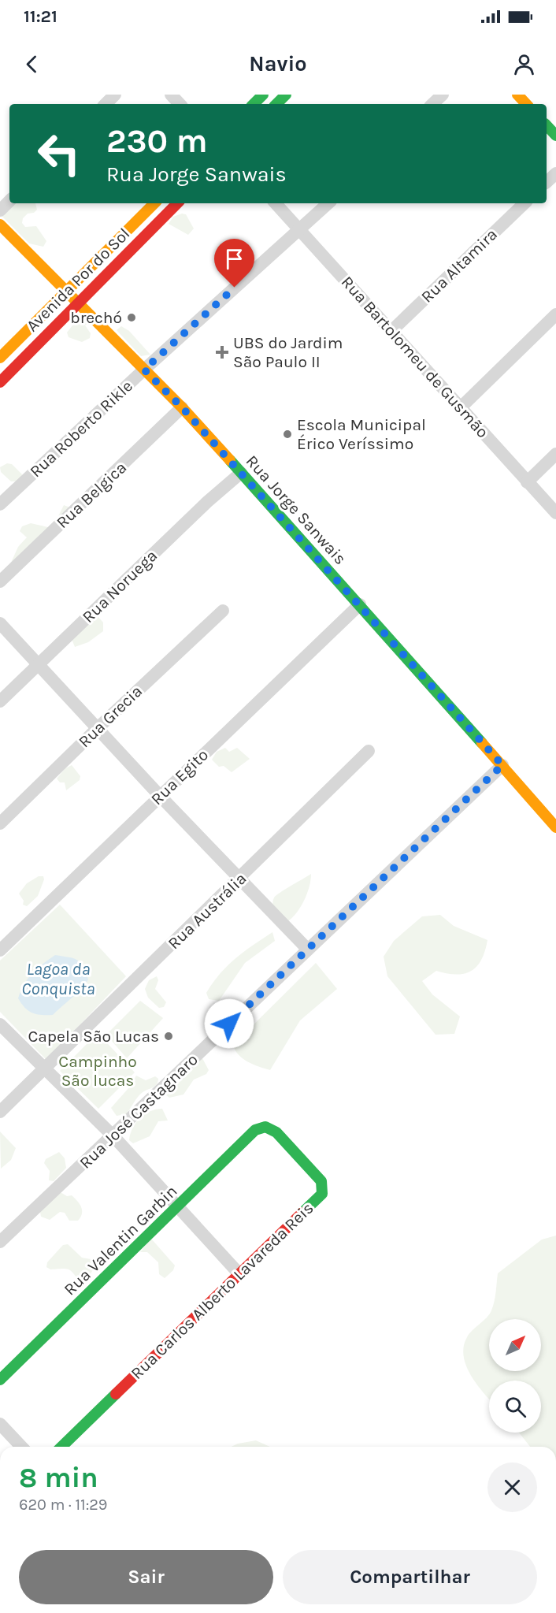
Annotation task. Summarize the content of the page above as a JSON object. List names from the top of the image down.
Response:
{
  "streets": {
    "street": [
      "Rua Altamira",
      "Avenida Por do Sol",
      "Rua Bartolomeu de Gusmão",
      "Rua Roberto Rikle",
      "Rua Belgica",
      "Rua Jorge Sanwais",
      "Rua Noruega",
      "Rua Grecia",
      "Rua Egito",
      "Rua Austrália",
      "Rua José Castagnaro",
      "Rua Valentin Garbin",
      "Rua Carlos Alberto Lavareda Reis"
    ]
  },
  "crossings": [
    ["Rua Altamira", "Rua Bartolomeu de Gusmão"],
    ["Avenida Por do Sol", "Rua Jorge Sanwais"],
    ["Rua Bartolomeu de Gusmão", "Rua Roberto Rikle"],
    ["Rua Roberto Rikle", "Rua Jorge Sanwais"],
    ["Rua Belgica", "Rua Jorge Sanwais"],
    ["Rua Jorge Sanwais", "Rua Noruega"],
    ["Rua Jorge Sanwais", "Rua Egito"],
    ["Rua Jorge Sanwais", "Rua José Castagnaro"],
    ["Rua Valentin Garbin", "Rua Carlos Alberto Lavareda Reis"]
  ],
  "water": ["Lagoa da Conquista"],
  "parks": ["Campinho São lucas"],
  "places": {
    "other": ["brechó", "Escola Municipal Érico Veríssimo", "Capela São Lucas"],
    "health": ["UBS do Jardim São Paulo II"]
  },
  "north": "top right",
  "page": {
    "status": "11:21",
    "header": "Navio",
    "turn": ["230 m", "Rua Jorge Sanwais"],
    "heading": ["8 min", "620 m · 11:29"],
    "buttons": ["Sair", "Compartilhar"]
  }
}
